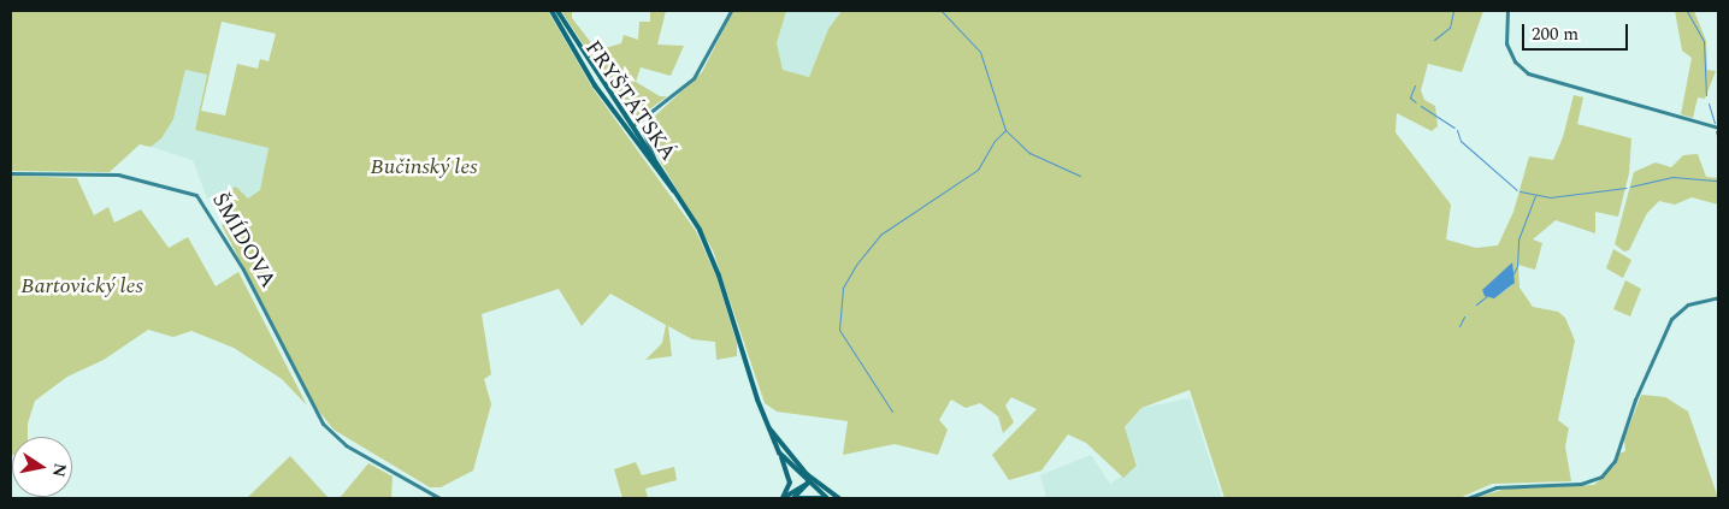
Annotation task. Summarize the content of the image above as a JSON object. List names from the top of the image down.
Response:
{
  "streets": {
    "main road": ["FRYŠTÁTSKÁ"],
    "street": ["ŠMÍDOVA"]
  },
  "parks": ["Bučinský les", "Bartovický les"],
  "scale_bar": "200 m",
  "north": "right"
}
